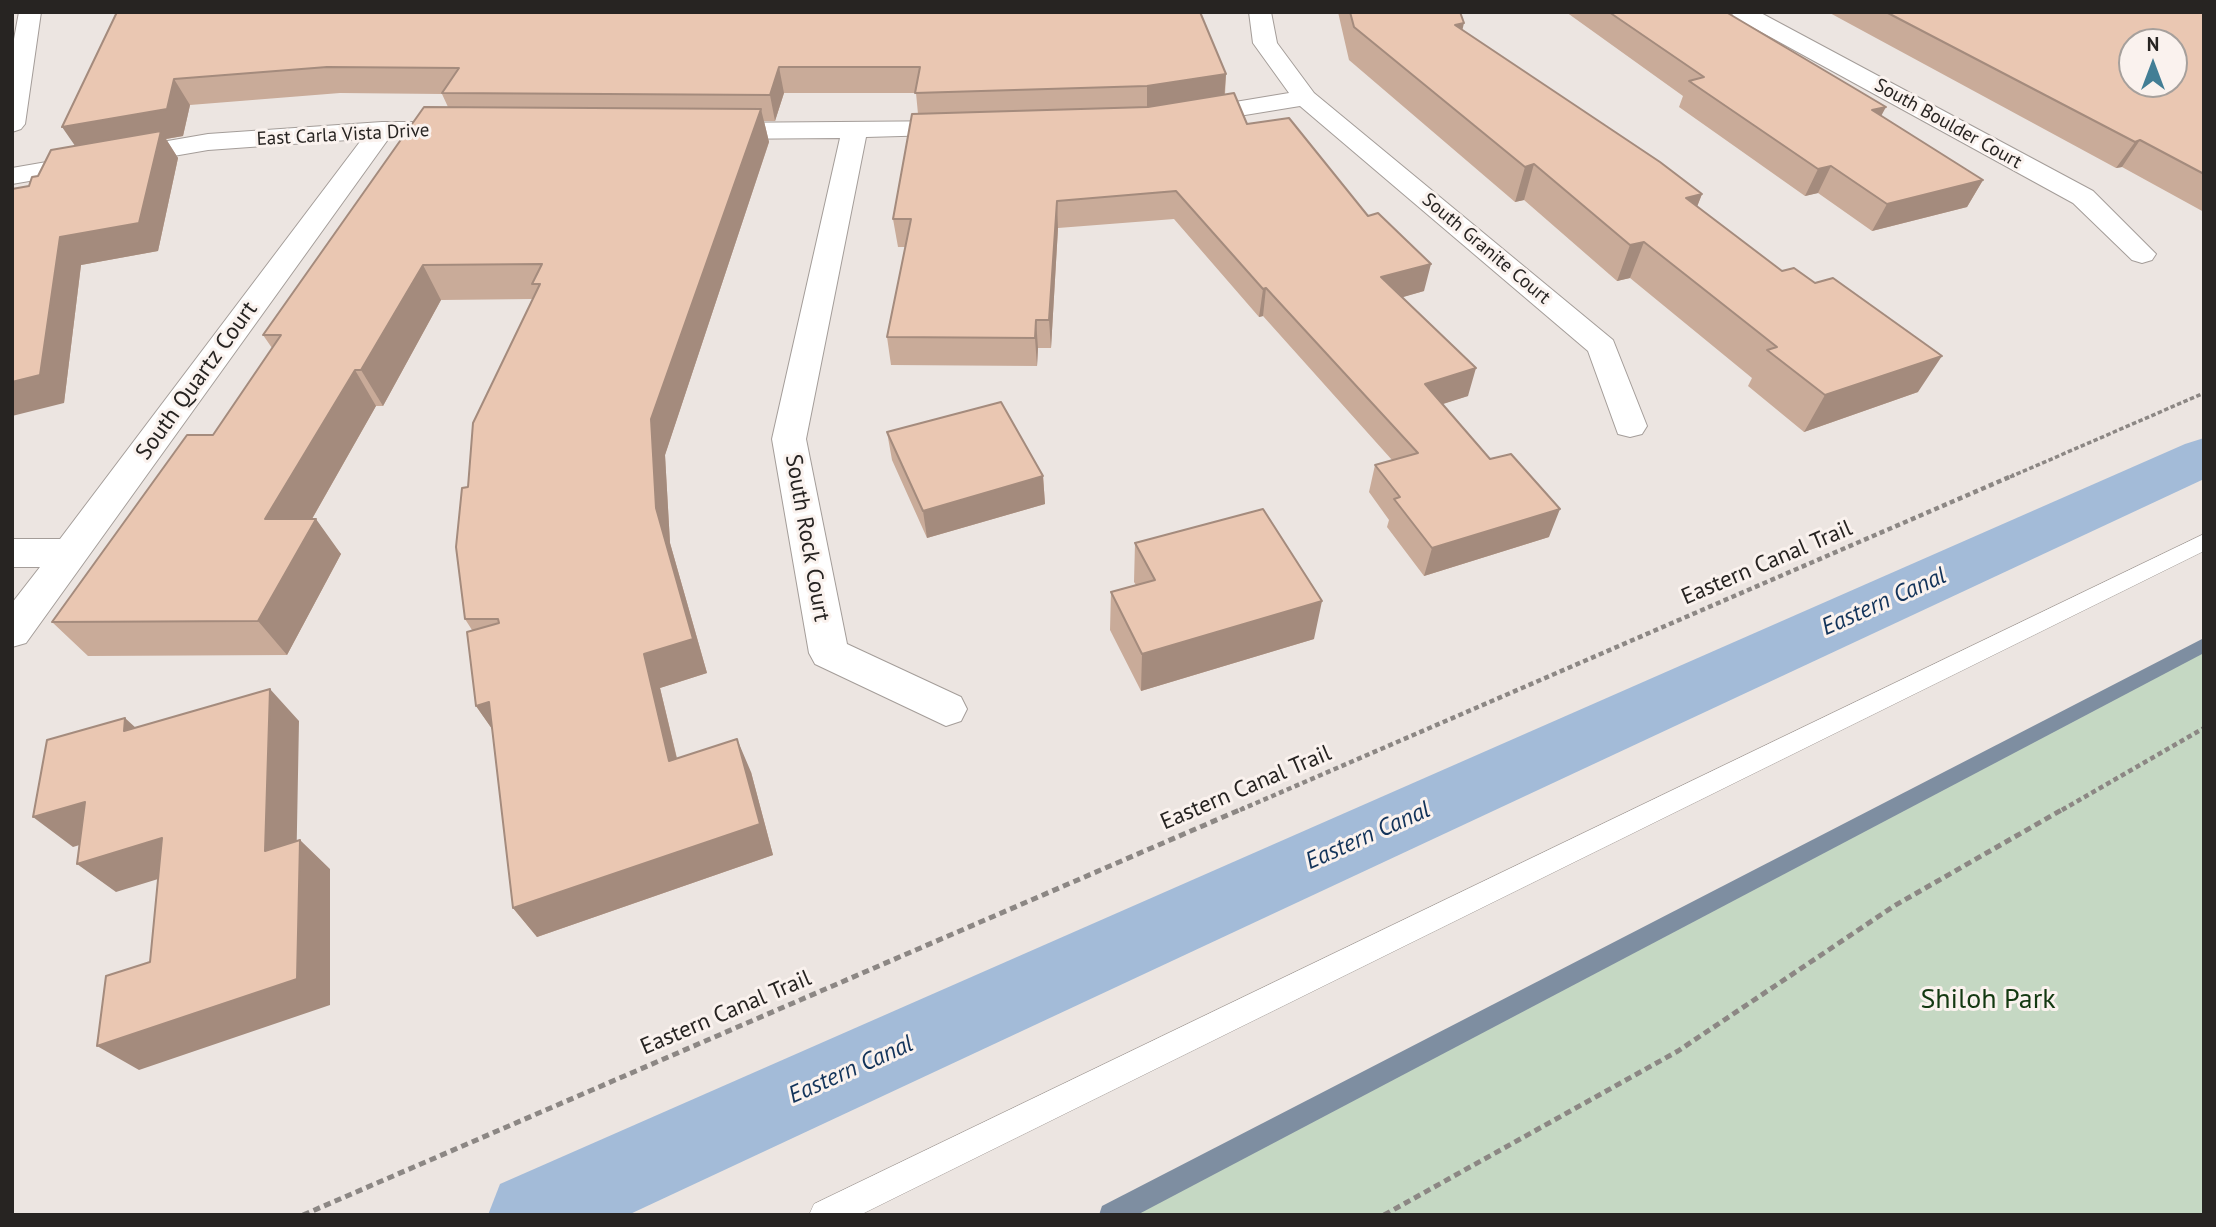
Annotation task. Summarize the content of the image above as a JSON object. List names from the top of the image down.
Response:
{
  "streets": {
    "street": [
      "South Boulder Court",
      "East Carla Vista Drive",
      "South Granite Court",
      "South Quartz Court",
      "South Rock Court"
    ],
    "path": ["Eastern Canal Trail"]
  },
  "crossings": [
    ["East Carla Vista Drive", "South Quartz Court"]
  ],
  "water": ["Eastern Canal"],
  "parks": ["Shiloh Park"],
  "north": "top"
}
